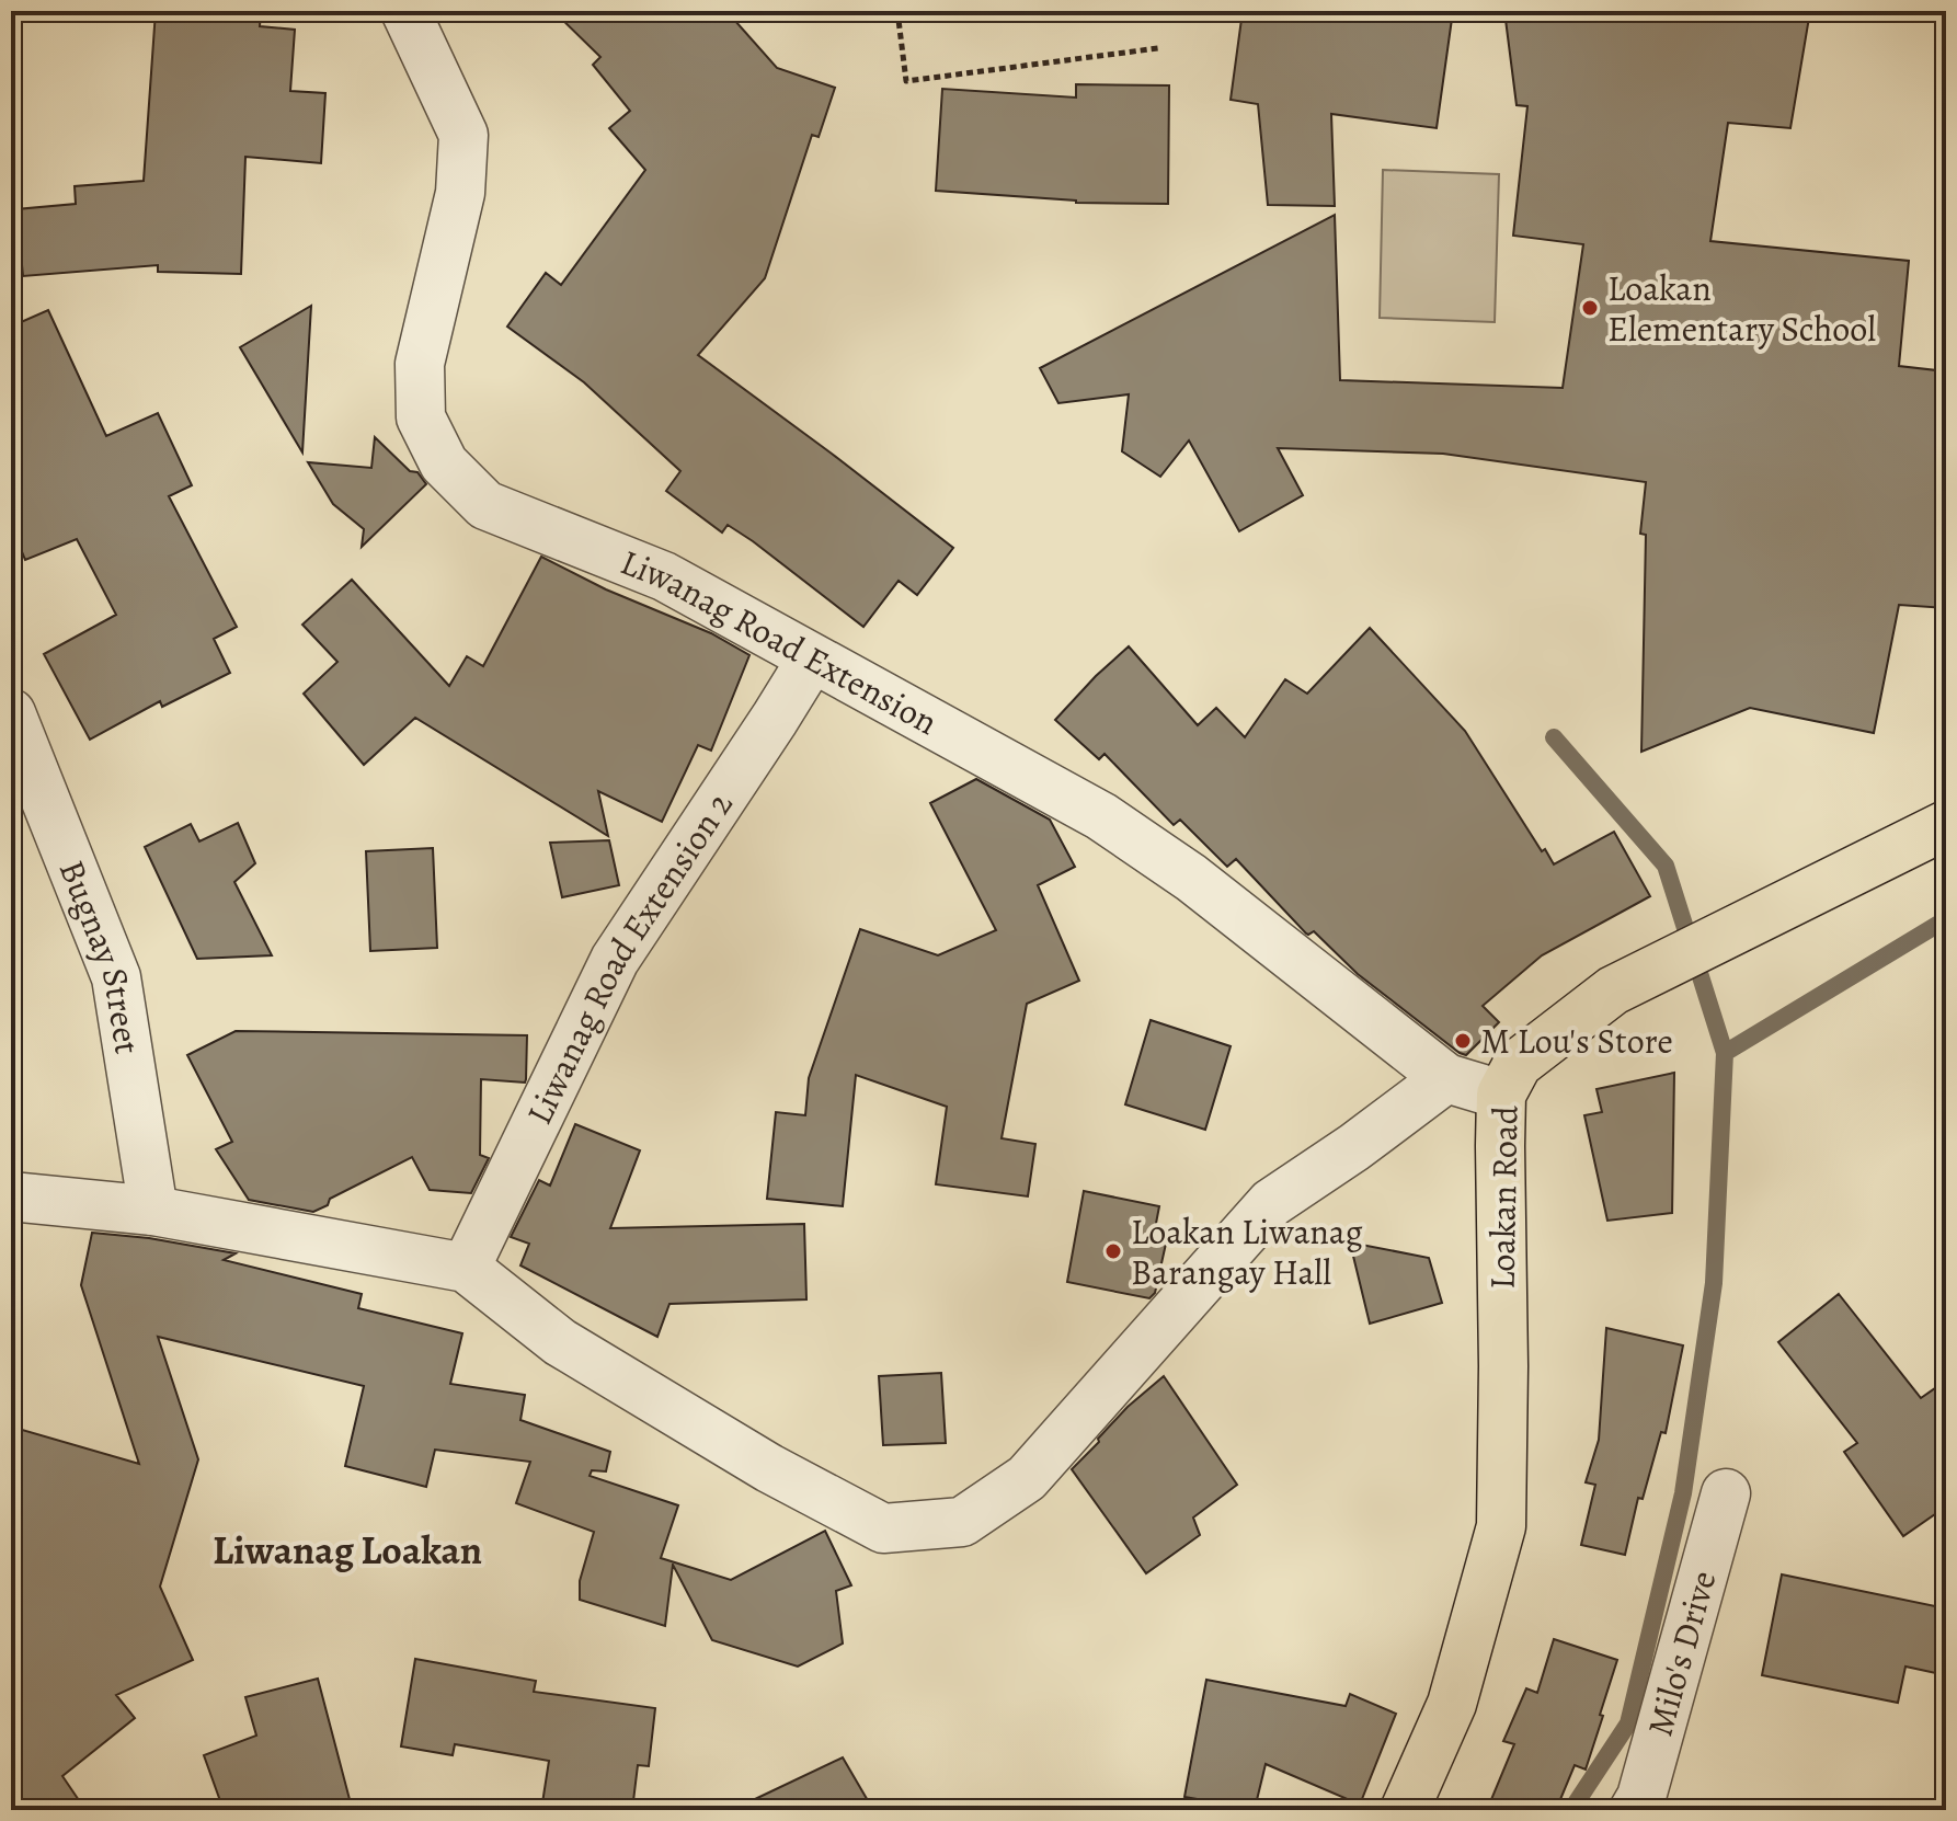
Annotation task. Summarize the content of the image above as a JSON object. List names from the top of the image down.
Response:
{
  "streets": {
    "main road": ["Loakan Road"],
    "street": [
      "Liwanag Road Extension",
      "Bugnay Street",
      "Liwanag Road Extension 2",
      "Milo's Drive"
    ]
  },
  "crossings": [
    ["Liwanag Road Extension", "Liwanag Road Extension 2"],
    ["Liwanag Road Extension", "Loakan Road"]
  ],
  "districts": ["Liwanag Loakan"],
  "places": ["Loakan Elementary School", "M Lou's Store", "Loakan Liwanag Barangay Hall"]
}
